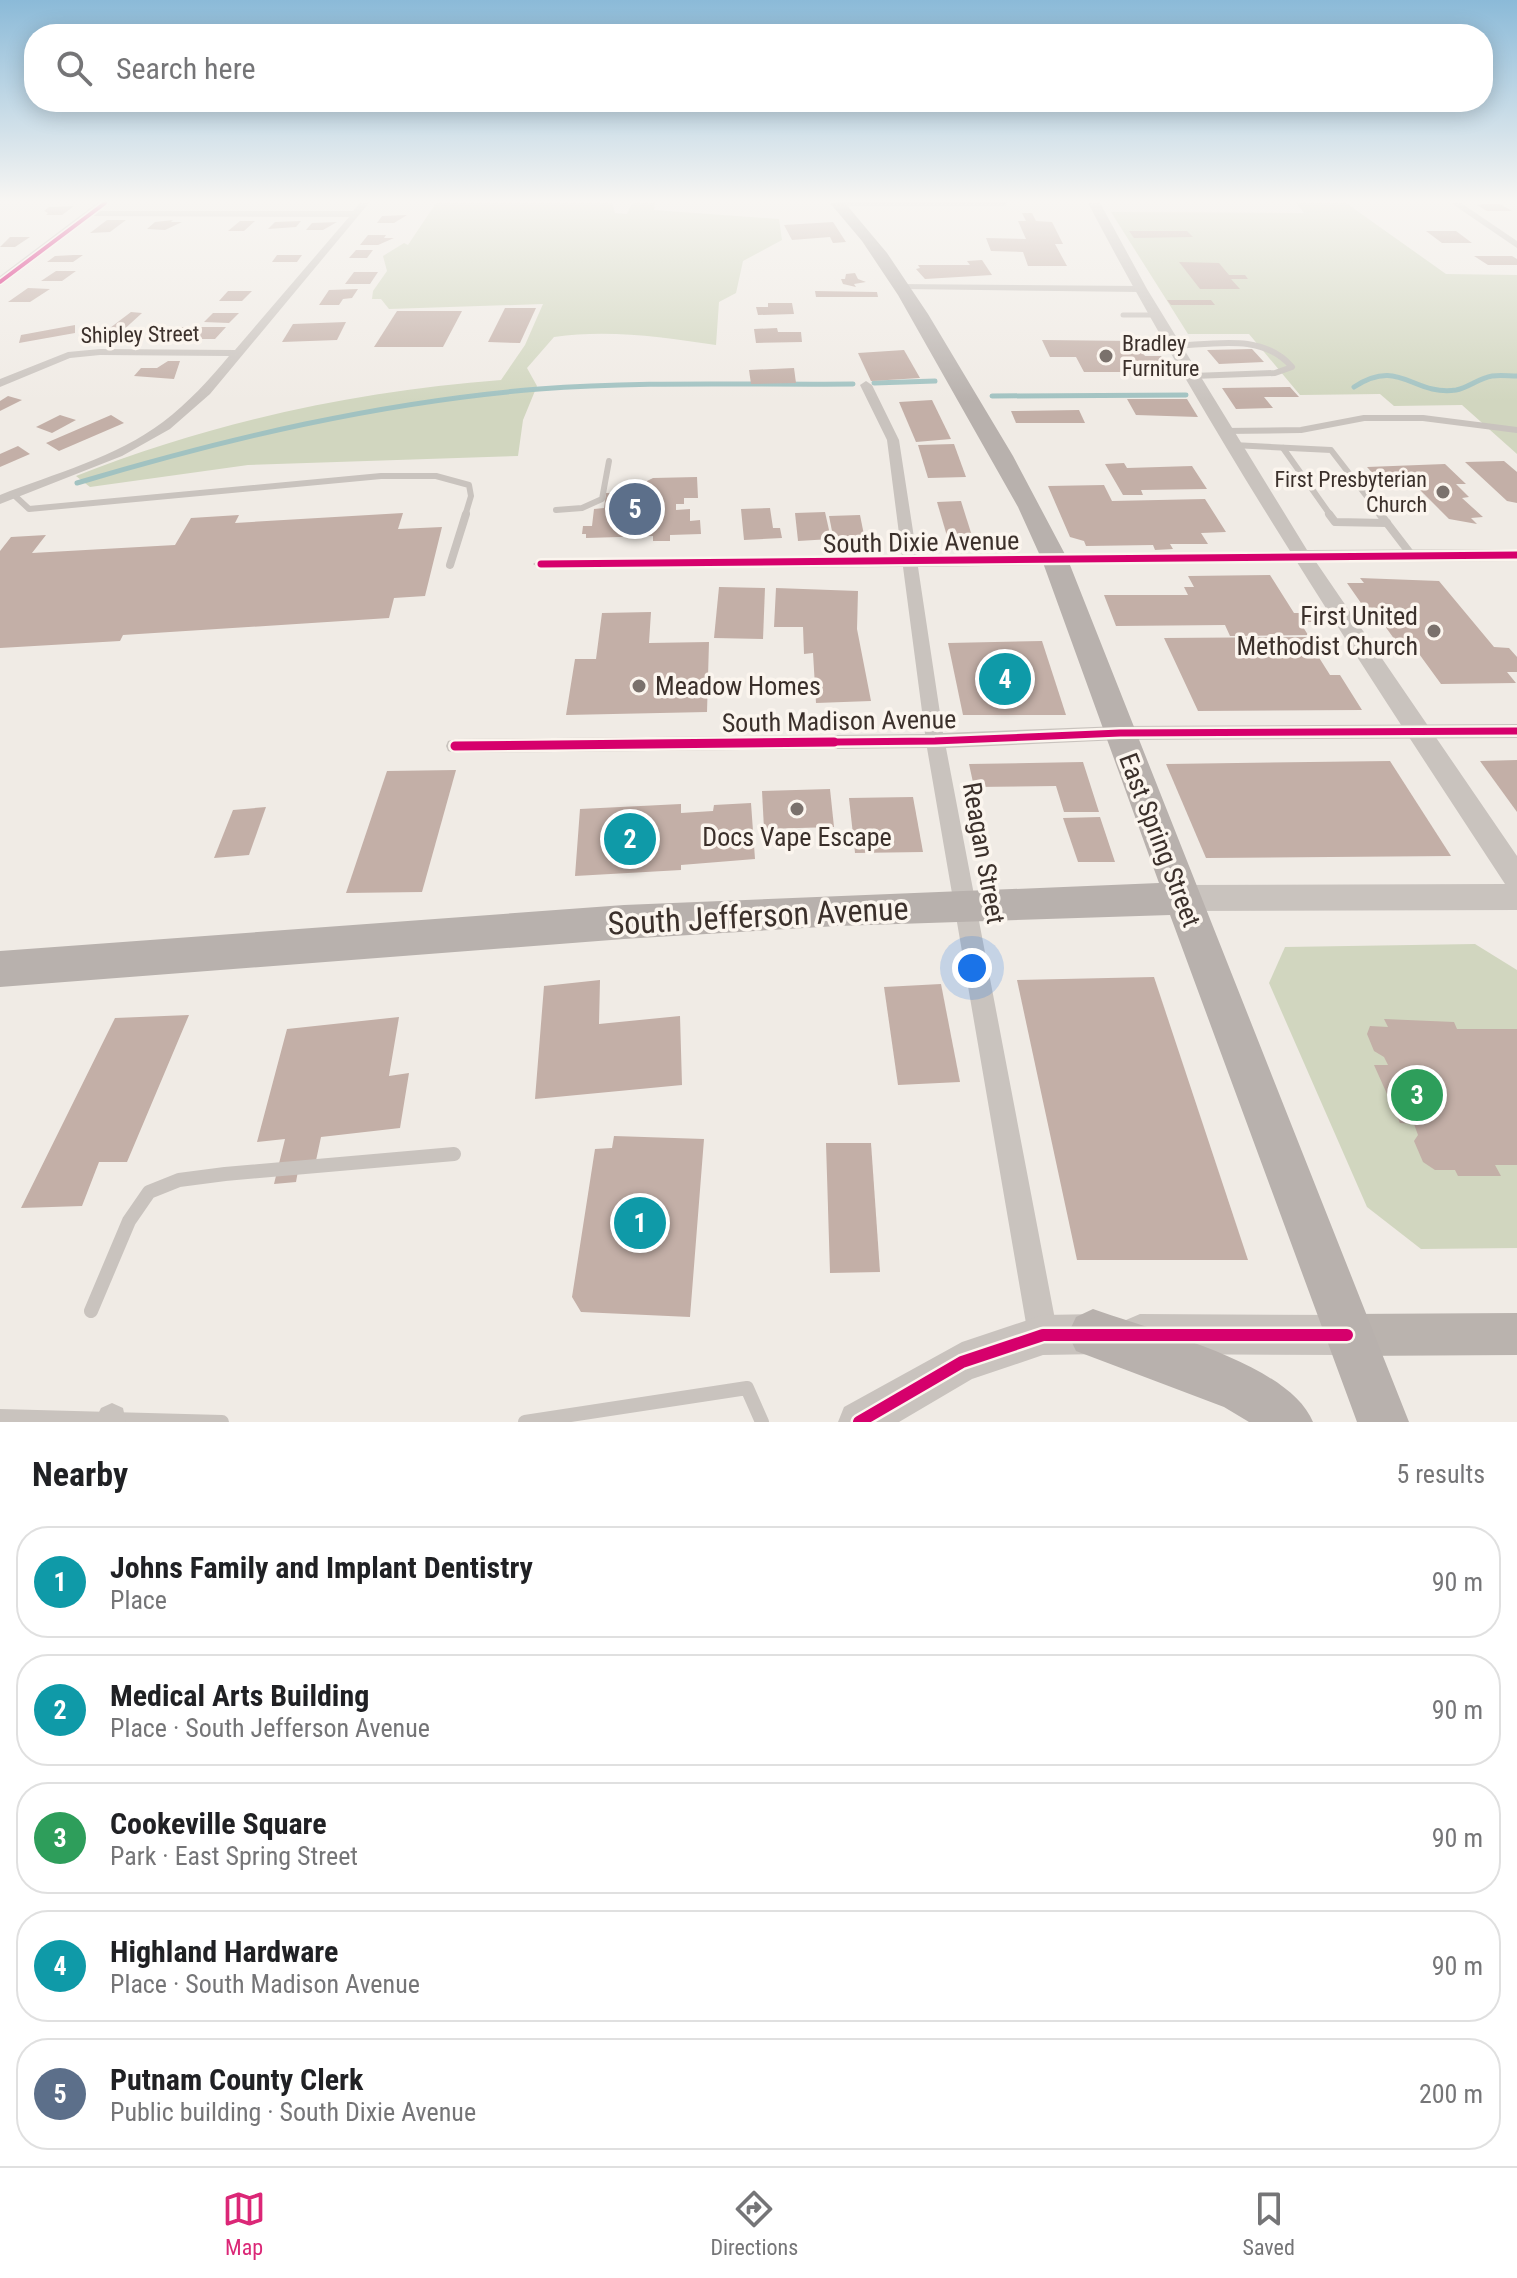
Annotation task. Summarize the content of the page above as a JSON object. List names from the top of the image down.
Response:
{
  "streets": {
    "main road": ["East Spring Street", "South Jefferson Avenue"],
    "street": [
      "Shipley Street",
      "South Dixie Avenue",
      "South Madison Avenue",
      "Reagan Street"
    ]
  },
  "crossings": [
    ["South Dixie Avenue", "East Spring Street"],
    ["South Dixie Avenue", "Reagan Street"],
    ["South Madison Avenue", "East Spring Street"],
    ["South Madison Avenue", "Reagan Street"],
    ["East Spring Street", "South Jefferson Avenue"],
    ["Reagan Street", "South Jefferson Avenue"]
  ],
  "places": [
    "Bradley Furniture",
    "First Presbyterian Church",
    "First United Methodist Church",
    "Meadow Homes",
    "Docs Vape Escape"
  ],
  "page": {
    "search": "Search here",
    "pins": [
      "5",
      "4",
      "2",
      "3",
      "1"
    ],
    "heading": ["Nearby", "5 results"],
    "list": [
      {
        "mark": "1",
        "name": "Johns Family and Implant Dentistry",
        "note": "Place",
        "value": "90 m"
      },
      {
        "mark": "2",
        "name": "Medical Arts Building",
        "note": "Place · South Jefferson Avenue",
        "value": "90 m"
      },
      {
        "mark": "3",
        "name": "Cookeville Square",
        "note": "Park · East Spring Street",
        "value": "90 m"
      },
      {
        "mark": "4",
        "name": "Highland Hardware",
        "note": "Place · South Madison Avenue",
        "value": "90 m"
      },
      {
        "mark": "5",
        "name": "Putnam County Clerk",
        "note": "Public building · South Dixie Avenue",
        "value": "200 m"
      }
    ],
    "nav": ["Map", "Directions", "Saved"]
  }
}
